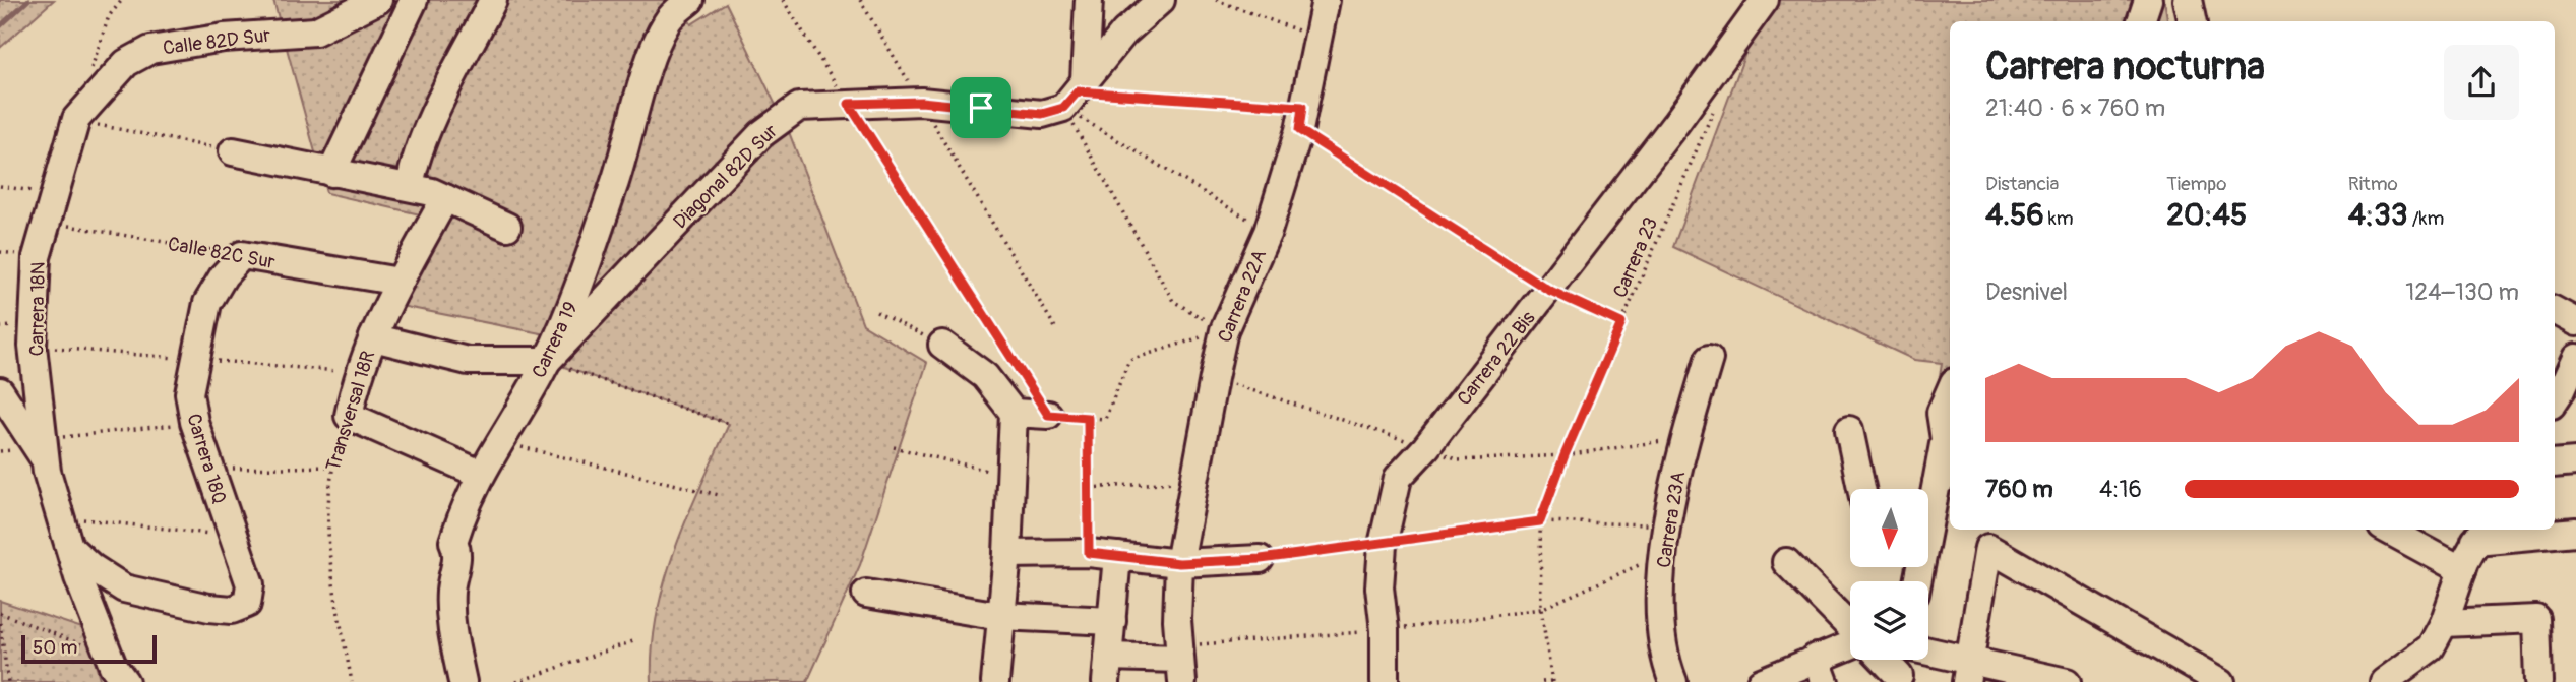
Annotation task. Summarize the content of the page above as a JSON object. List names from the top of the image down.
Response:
{
  "streets": {
    "street": [
      "Calle 82D Sur",
      "Diagonal 82D Sur",
      "Calle 82C Sur",
      "Carrera 22A",
      "Carrera 18N",
      "Carrera 19",
      "Carrera 22 Bis",
      "Transversal 18R",
      "Carrera 18Q",
      "Carrera 23A"
    ],
    "path": ["Carrera 23"]
  },
  "crossings": [
    ["Calle 82D Sur", "Carrera 18N"],
    ["Diagonal 82D Sur", "Carrera 19"],
    ["Calle 82C Sur", "Carrera 18N"],
    ["Calle 82C Sur", "Transversal 18R"],
    ["Calle 82C Sur", "Carrera 18Q"],
    ["Carrera 18N", "Carrera 18Q"]
  ],
  "scale_bar": "50 m",
  "north": "bottom",
  "page": {
    "heading": ["Carrera nocturna", "21:40 · 6 × 760 m"],
    "stats": [
      ["Distancia", "4.56 km"],
      ["Tiempo", "20:45"],
      ["Ritmo", "4:33 /km"]
    ],
    "chart": ["Desnivel", "124–130 m"],
    "list": [
      {
        "name": "760 m",
        "note": "4:16"
      }
    ],
    "scale": "50 m"
  }
}
